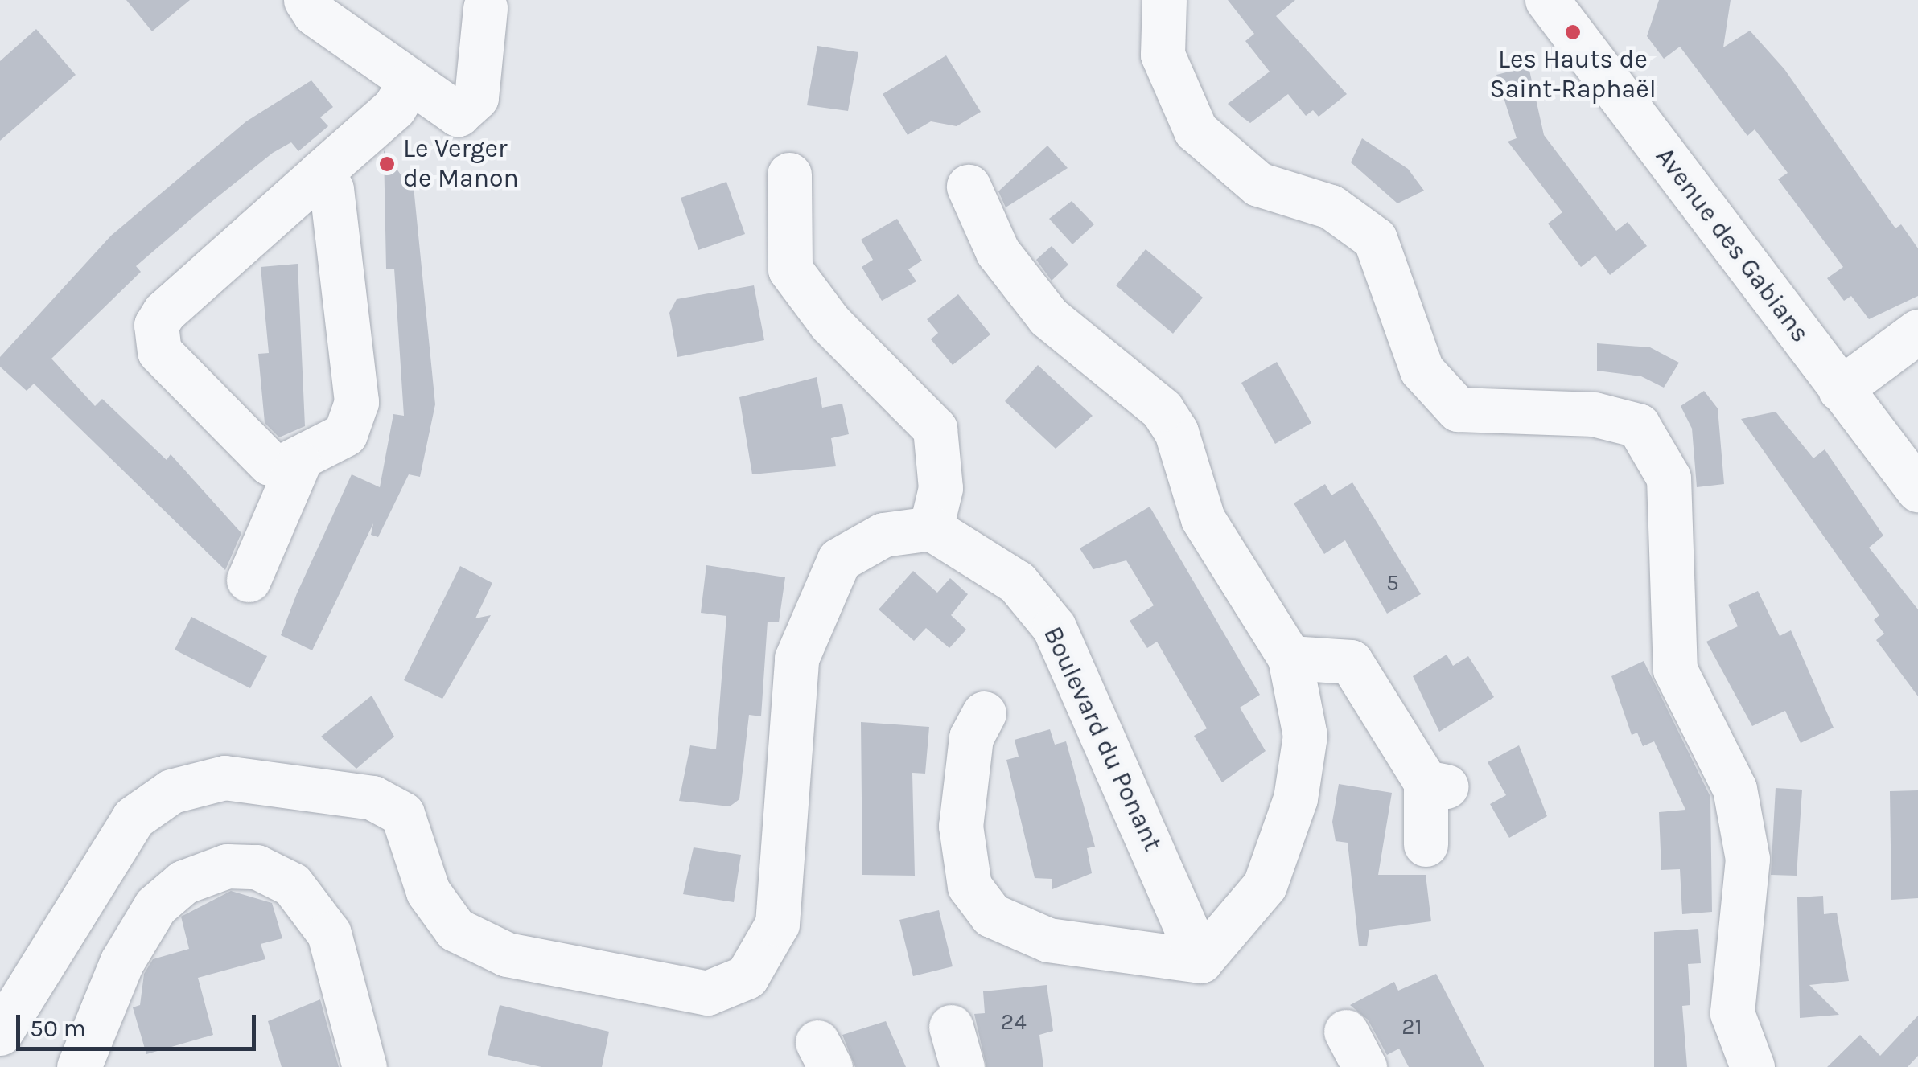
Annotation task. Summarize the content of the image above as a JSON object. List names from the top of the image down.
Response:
{
  "streets": {
    "street": ["Avenue des Gabians", "Boulevard du Ponant"]
  },
  "places": ["Les Hauts de Saint-Raphaël", "Le Verger de Manon"],
  "house_numbers": ["5", "24", "21"],
  "scale_bar": "50 m"
}
